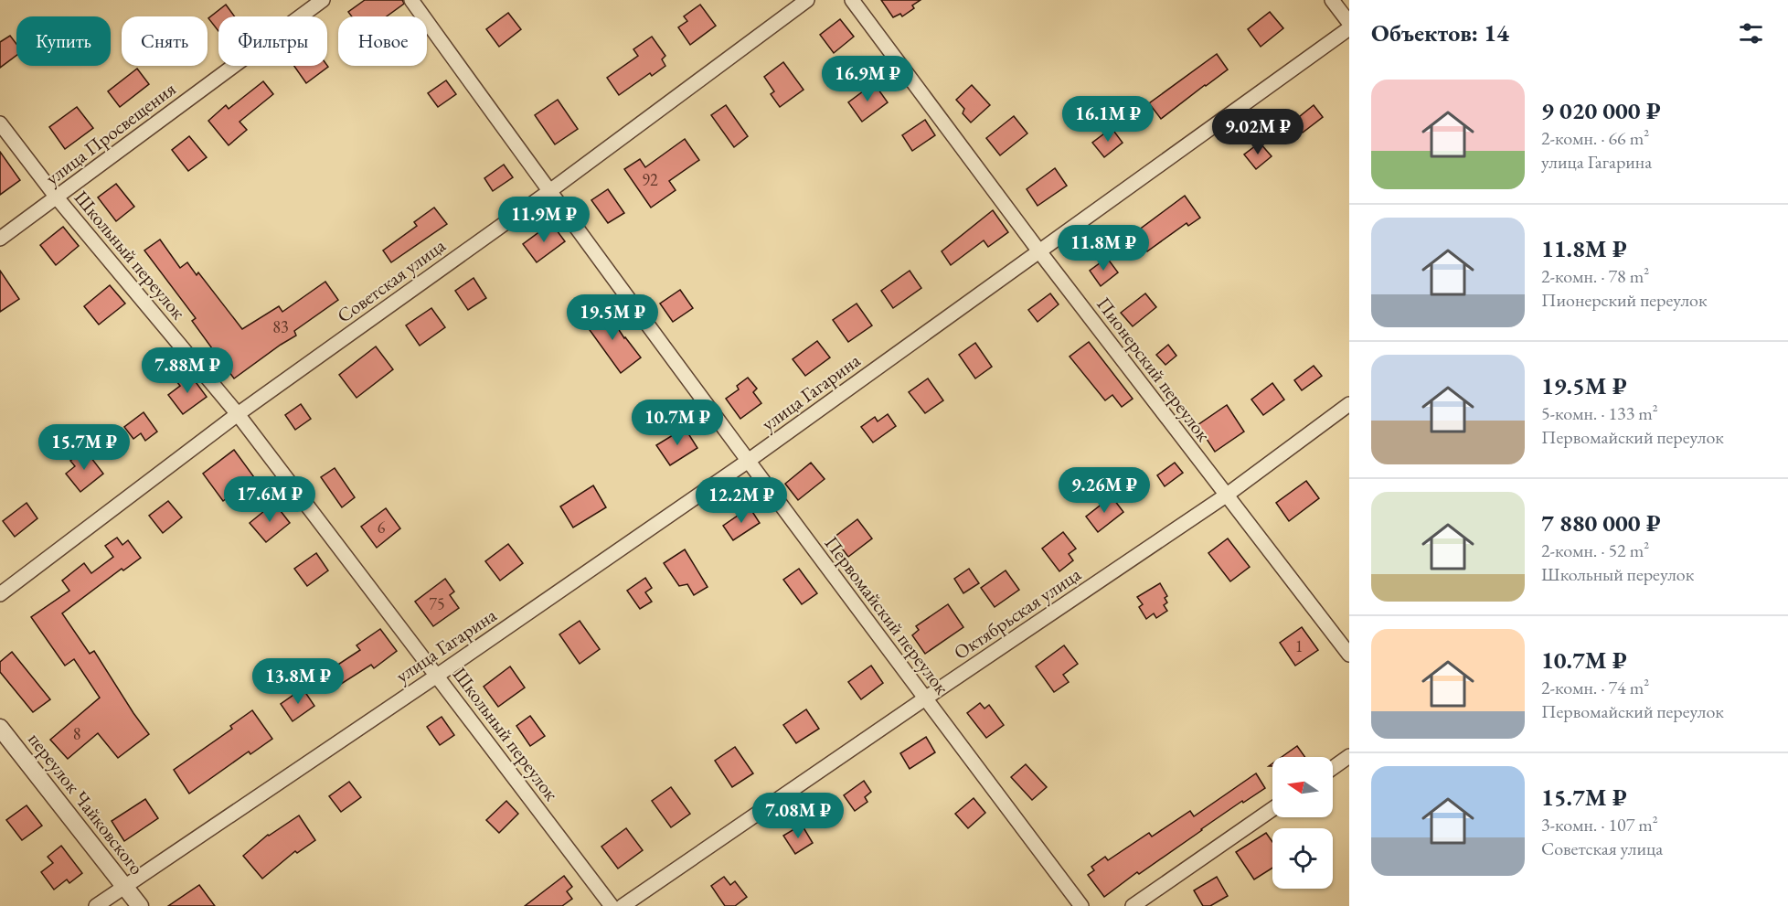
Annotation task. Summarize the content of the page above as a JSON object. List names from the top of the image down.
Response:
{
  "streets": {
    "street": [
      "улица Просвещения",
      "Школьный переулок",
      "Советская улица",
      "Пионерский переулок",
      "улица Гагарина",
      "Октябрьская улица",
      "Первомайский переулок",
      "переулок Чайковского"
    ]
  },
  "crossings": [
    ["улица Просвещения", "Школьный переулок"],
    ["Школьный переулок", "Советская улица"],
    ["Школьный переулок", "улица Гагарина"],
    ["Советская улица", "Первомайский переулок"],
    ["Пионерский переулок", "улица Гагарина"],
    ["Пионерский переулок", "Октябрьская улица"],
    ["улица Гагарина", "Первомайский переулок"],
    ["улица Гагарина", "переулок Чайковского"],
    ["Октябрьская улица", "Первомайский переулок"]
  ],
  "house_numbers": [
    "92",
    "83",
    "6",
    "75",
    "1",
    "8"
  ],
  "north": "left",
  "page": {
    "heading": "Объектов: 14",
    "chip": [
      "Купить",
      "Снять",
      "Фильтры",
      "Новое"
    ],
    "price": [
      "16.9M ₽",
      "16.1M ₽",
      "9.02M ₽",
      "11.9M ₽",
      "11.8M ₽",
      "19.5M ₽",
      "7.88M ₽",
      "10.7M ₽",
      "15.7M ₽",
      "9.26M ₽",
      "17.6M ₽",
      "12.2M ₽",
      "13.8M ₽",
      "7.08M ₽"
    ],
    "list": [
      {
        "name": "9 020 000 ₽",
        "note": "2-комн. · 66 m² · улица Гагарина"
      },
      {
        "name": "11.8M ₽",
        "note": "2-комн. · 78 m² · Пионерский переулок"
      },
      {
        "name": "19.5M ₽",
        "note": "5-комн. · 133 m² · Первомайский переулок"
      },
      {
        "name": "7 880 000 ₽",
        "note": "2-комн. · 52 m² · Школьный переулок"
      },
      {
        "name": "10.7M ₽",
        "note": "2-комн. · 74 m² · Первомайский переулок"
      },
      {
        "name": "15.7M ₽",
        "note": "3-комн. · 107 m² · Советская улица"
      }
    ]
  }
}
